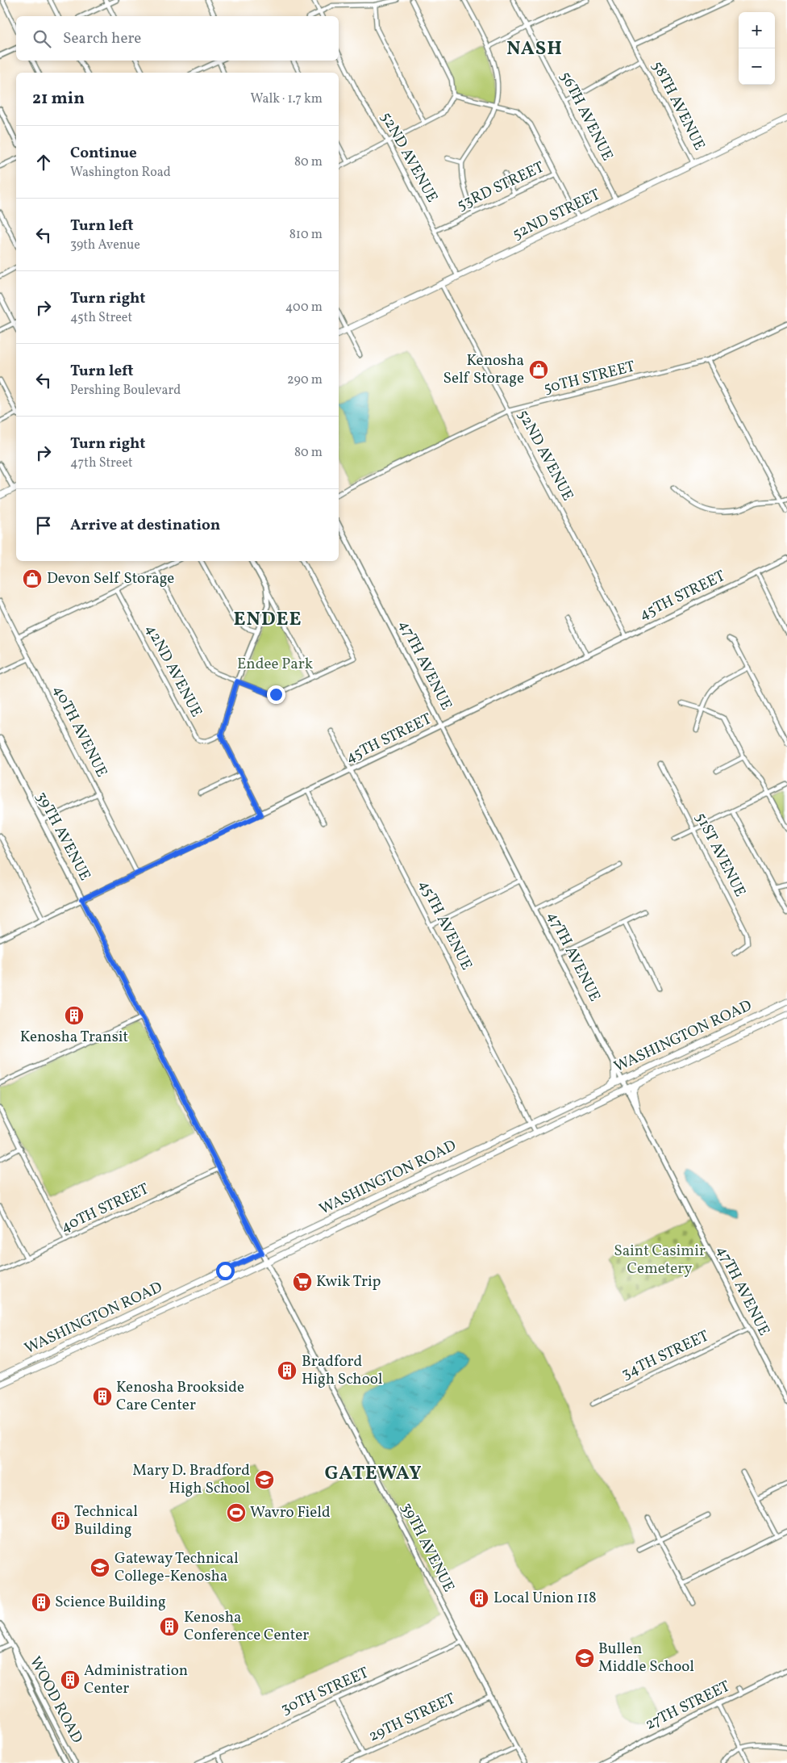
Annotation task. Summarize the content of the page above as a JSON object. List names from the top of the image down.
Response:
{
  "streets": {
    "main road": ["52ND STREET", "39TH AVENUE", "WASHINGTON ROAD"],
    "street": [
      "58TH AVENUE",
      "56TH AVENUE",
      "52ND AVENUE",
      "53RD STREET",
      "50TH STREET",
      "45TH STREET",
      "47TH AVENUE",
      "42ND AVENUE",
      "40TH AVENUE",
      "51ST AVENUE",
      "45TH AVENUE",
      "40TH STREET",
      "34TH STREET",
      "30TH STREET",
      "WOOD ROAD",
      "27TH STREET",
      "29TH STREET"
    ]
  },
  "crossings": [
    ["58TH AVENUE", "56TH AVENUE"],
    ["58TH AVENUE", "52ND STREET"],
    ["56TH AVENUE", "52ND STREET"],
    ["52ND AVENUE", "53RD STREET"],
    ["52ND AVENUE", "52ND STREET"],
    ["52ND AVENUE", "50TH STREET"],
    ["52ND AVENUE", "45TH STREET"],
    ["45TH STREET", "47TH AVENUE"],
    ["45TH STREET", "40TH AVENUE"],
    ["45TH STREET", "39TH AVENUE"],
    ["45TH STREET", "45TH AVENUE"],
    ["47TH AVENUE", "WASHINGTON ROAD"],
    ["47TH AVENUE", "34TH STREET"],
    ["39TH AVENUE", "WASHINGTON ROAD"],
    ["39TH AVENUE", "40TH STREET"],
    ["39TH AVENUE", "30TH STREET"],
    ["39TH AVENUE", "29TH STREET"],
    ["45TH AVENUE", "WASHINGTON ROAD"]
  ],
  "districts": ["NASH", "ENDEE", "GATEWAY"],
  "parks": ["Endee Park", "Saint Casimir Cemetery"],
  "places": {
    "shop": ["Kenosha Self Storage", "Devon Self Storage"],
    "building": [
      "Kenosha Transit",
      "Bradford High School",
      "Kenosha Brookside Care Center",
      "Technical Building",
      "Local Union 118",
      "Science Building",
      "Kenosha Conference Center",
      "Administration Center"
    ],
    "supermarket": ["Kwik Trip"],
    "school or university": ["Mary D. Bradford High School", "Gateway Technical College-Kenosha", "Bullen Middle School"],
    "sports": ["Wavro Field"]
  },
  "page": {
    "map_buttons": ["+", "−"],
    "search": "Search here",
    "heading": ["21 min", "Walk · 1.7 km"],
    "list": [
      ["Continue", "Washington Road", "80 m"],
      ["Turn left", "39th Avenue", "810 m"],
      ["Turn right", "45th Street", "400 m"],
      ["Turn left", "Pershing Boulevard", "290 m"],
      ["Turn right", "47th Street", "80 m"],
      "Arrive at destination"
    ]
  }
}
